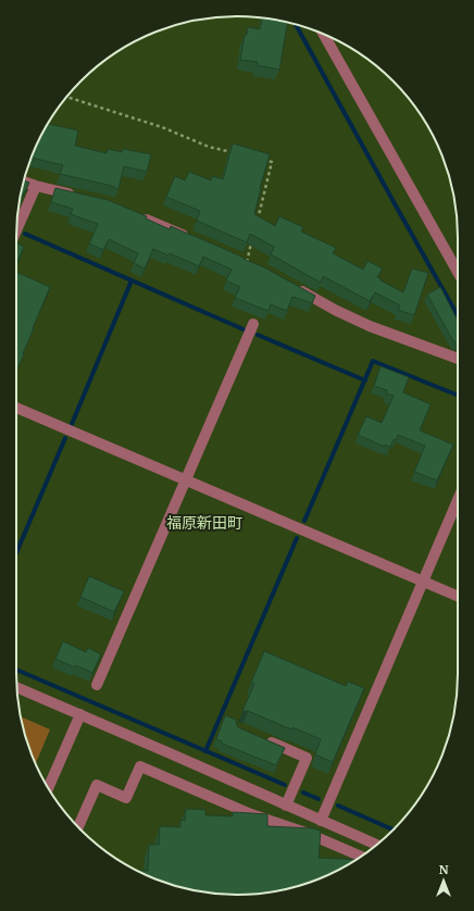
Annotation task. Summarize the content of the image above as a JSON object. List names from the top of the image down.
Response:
{
  "districts": ["福原新田町"],
  "north": "top"
}
